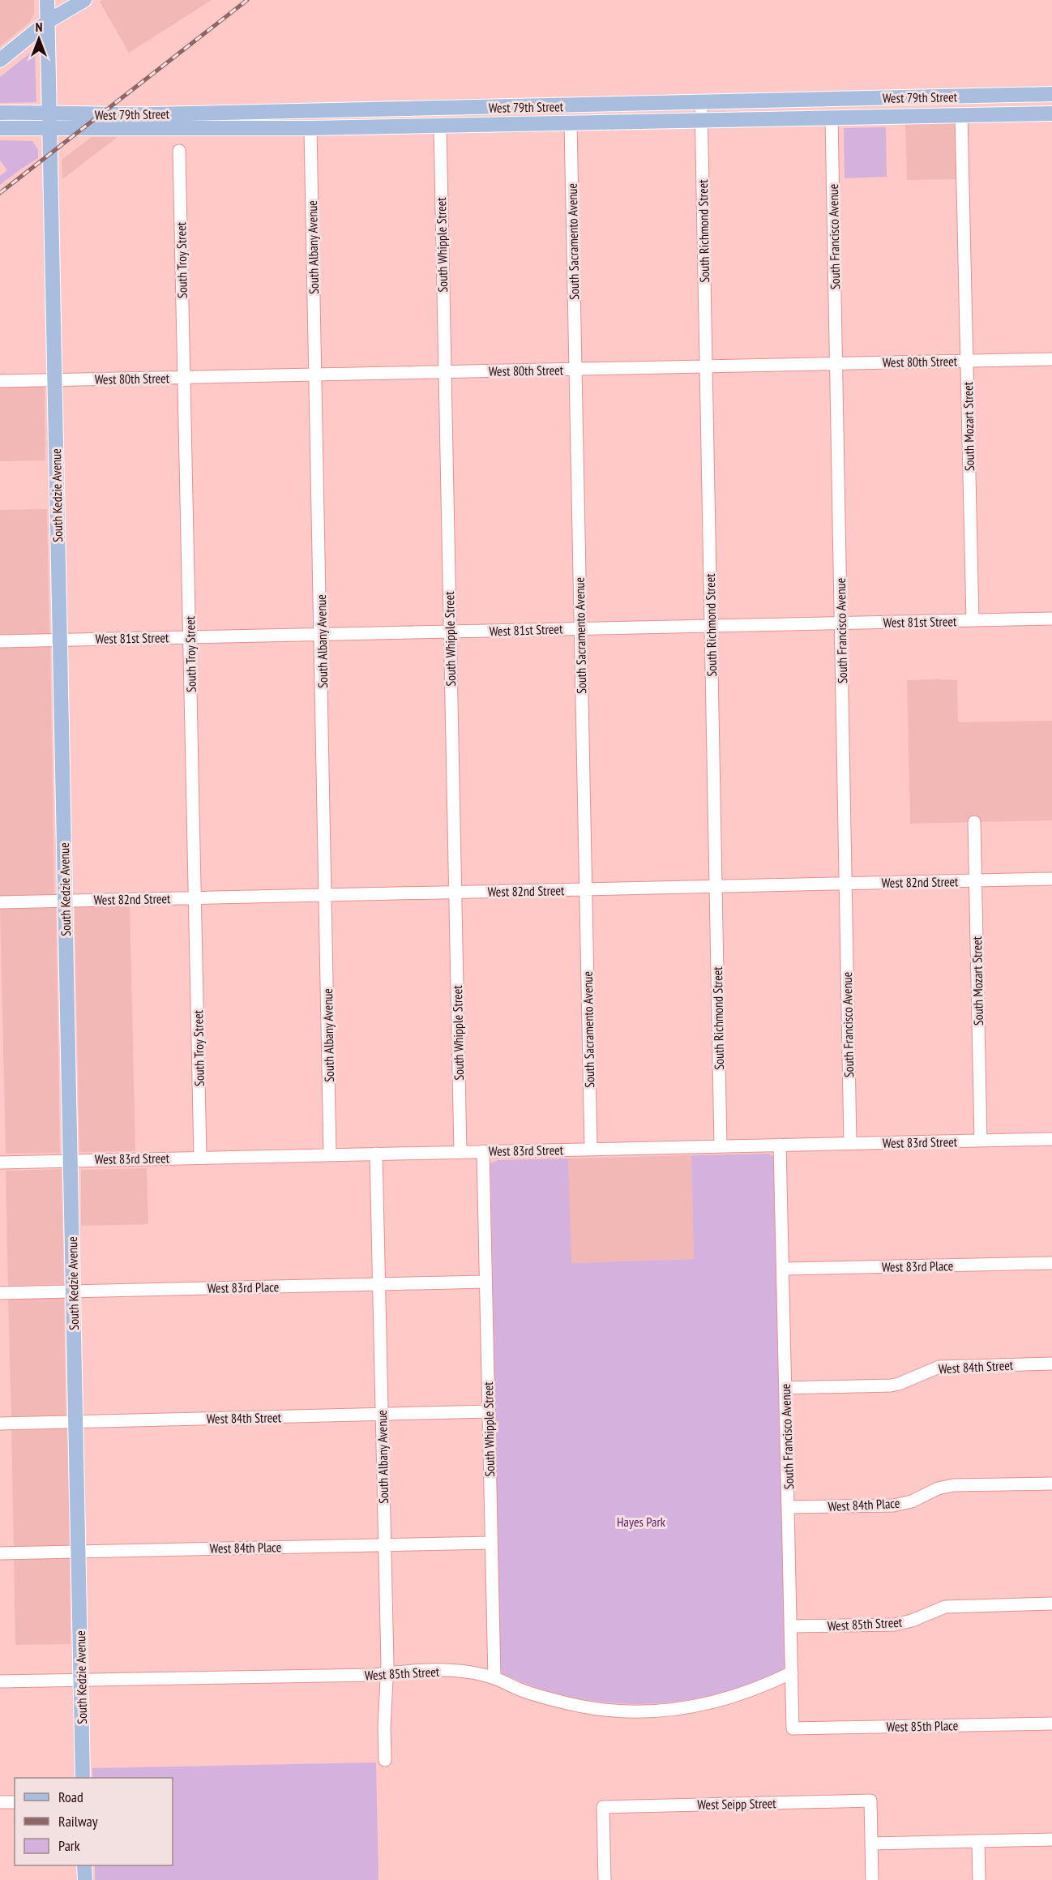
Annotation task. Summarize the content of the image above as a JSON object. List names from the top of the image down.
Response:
{
  "streets": {
    "main road": ["West 79th Street", "South Kedzie Avenue"],
    "street": [
      "South Richmond Street",
      "South Francisco Avenue",
      "South Sacramento Avenue",
      "South Whipple Street",
      "South Albany Avenue",
      "South Troy Street",
      "West 80th Street",
      "South Mozart Street",
      "West 81st Street",
      "West 82nd Street",
      "West 83rd Street",
      "West 83rd Place",
      "West 84th Street",
      "West 84th Place",
      "West 85th Street",
      "West 85th Place",
      "West Seipp Street"
    ]
  },
  "crossings": [
    ["West 79th Street", "South Richmond Street"],
    ["West 79th Street", "South Francisco Avenue"],
    ["West 79th Street", "South Sacramento Avenue"],
    ["West 79th Street", "South Whipple Street"],
    ["West 79th Street", "South Albany Avenue"],
    ["West 79th Street", "South Mozart Street"],
    ["West 79th Street", "South Kedzie Avenue"],
    ["South Richmond Street", "West 80th Street"],
    ["South Richmond Street", "West 81st Street"],
    ["South Richmond Street", "West 82nd Street"],
    ["South Richmond Street", "West 83rd Street"],
    ["South Francisco Avenue", "West 80th Street"],
    ["South Francisco Avenue", "West 81st Street"],
    ["South Francisco Avenue", "West 82nd Street"],
    ["South Francisco Avenue", "West 83rd Street"],
    ["South Francisco Avenue", "West 83rd Place"],
    ["South Francisco Avenue", "West 84th Street"],
    ["South Francisco Avenue", "West 84th Place"],
    ["South Francisco Avenue", "West 85th Street"],
    ["South Francisco Avenue", "West 85th Place"],
    ["South Sacramento Avenue", "West 80th Street"],
    ["South Sacramento Avenue", "West 81st Street"],
    ["South Sacramento Avenue", "West 82nd Street"],
    ["South Sacramento Avenue", "West 83rd Street"],
    ["South Whipple Street", "West 80th Street"],
    ["South Whipple Street", "West 81st Street"],
    ["South Whipple Street", "West 82nd Street"],
    ["South Whipple Street", "West 83rd Street"],
    ["South Whipple Street", "West 83rd Place"],
    ["South Whipple Street", "West 84th Street"],
    ["South Whipple Street", "West 84th Place"],
    ["South Whipple Street", "West 85th Street"],
    ["South Albany Avenue", "West 80th Street"],
    ["South Albany Avenue", "West 81st Street"],
    ["South Albany Avenue", "West 82nd Street"],
    ["South Albany Avenue", "West 83rd Street"],
    ["South Albany Avenue", "West 83rd Place"],
    ["South Albany Avenue", "West 84th Street"],
    ["South Albany Avenue", "West 84th Place"],
    ["South Albany Avenue", "West 85th Street"],
    ["South Troy Street", "West 80th Street"],
    ["South Troy Street", "West 81st Street"],
    ["South Troy Street", "West 82nd Street"],
    ["South Troy Street", "West 83rd Street"],
    ["West 80th Street", "South Mozart Street"],
    ["West 80th Street", "South Kedzie Avenue"],
    ["South Mozart Street", "West 81st Street"],
    ["South Mozart Street", "West 82nd Street"],
    ["South Mozart Street", "West 83rd Street"],
    ["South Kedzie Avenue", "West 81st Street"],
    ["South Kedzie Avenue", "West 82nd Street"],
    ["South Kedzie Avenue", "West 83rd Street"],
    ["South Kedzie Avenue", "West 83rd Place"],
    ["South Kedzie Avenue", "West 84th Street"],
    ["South Kedzie Avenue", "West 84th Place"],
    ["South Kedzie Avenue", "West 85th Street"]
  ],
  "parks": ["Hayes Park"],
  "legend": ["Road", "Railway", "Park"],
  "north": "top"
}
